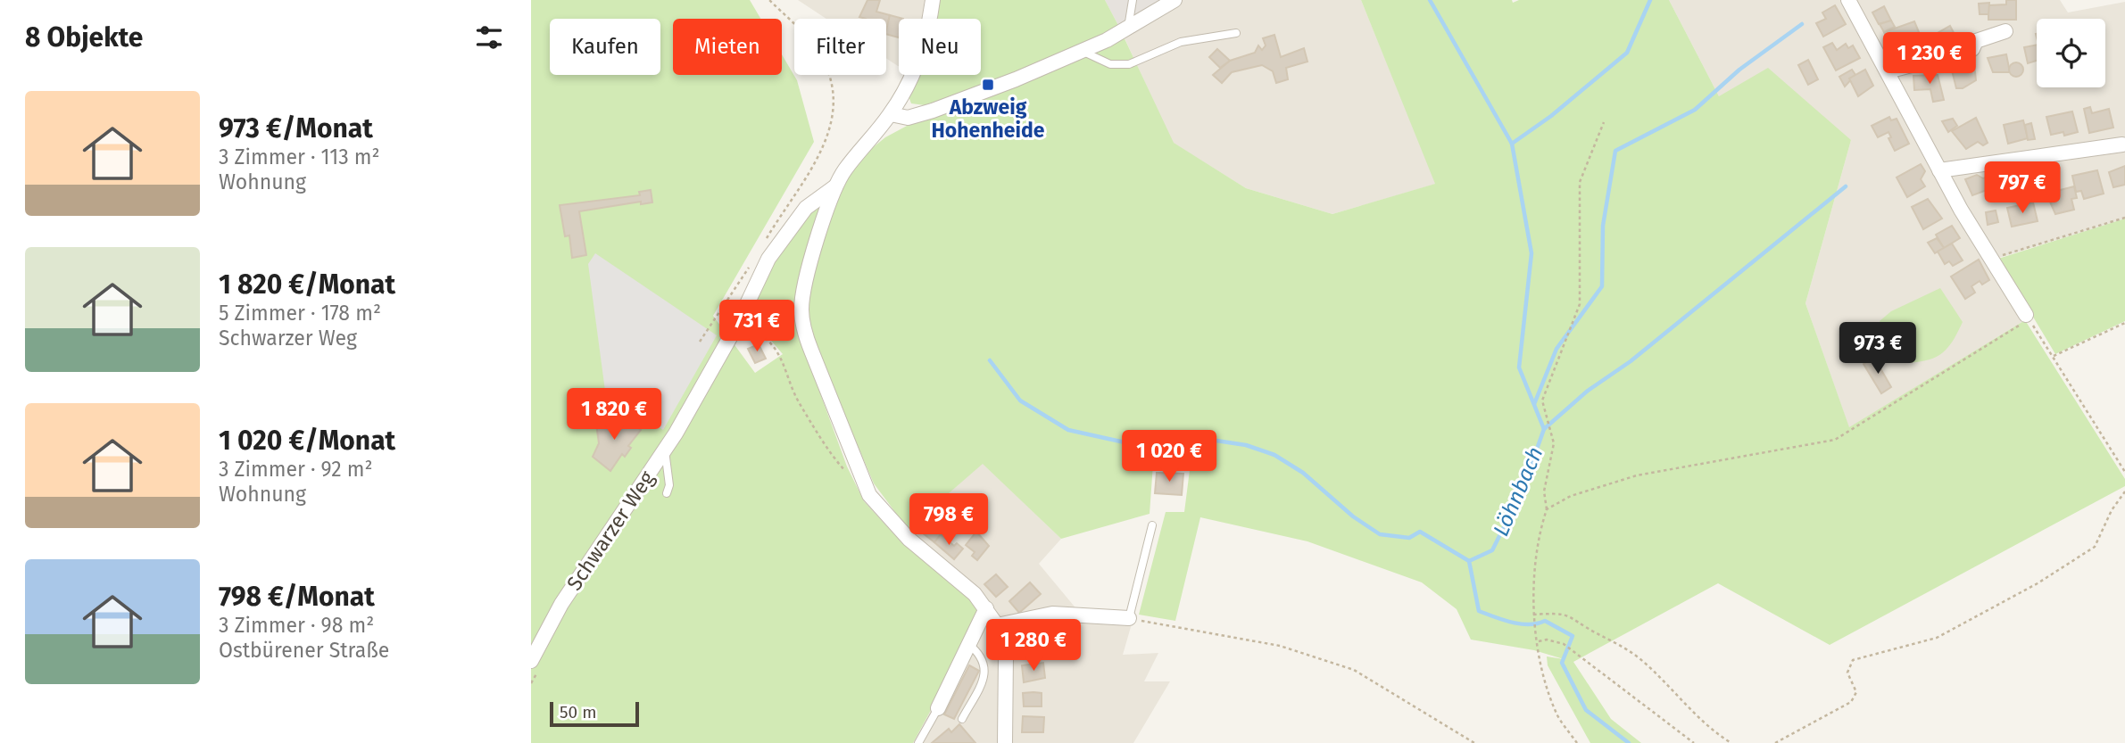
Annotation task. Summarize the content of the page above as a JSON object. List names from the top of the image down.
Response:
{
  "streets": {
    "street": ["Schwarzer Weg"]
  },
  "water": ["Löhnbach"],
  "places": {
    "transit": ["Abzweig Hohenheide"]
  },
  "scale_bar": "50 m",
  "page": {
    "heading": "8 Objekte",
    "chip": [
      "Kaufen",
      "Mieten",
      "Filter",
      "Neu"
    ],
    "price": [
      "1 230 €",
      "797 €",
      "731 €",
      "973 €",
      "1 820 €",
      "1 020 €",
      "798 €",
      "1 280 €"
    ],
    "list": [
      {
        "name": "973 €/Monat",
        "note": "3 Zimmer · 113 m² · Wohnung"
      },
      {
        "name": "1 820 €/Monat",
        "note": "5 Zimmer · 178 m² · Schwarzer Weg"
      },
      {
        "name": "1 020 €/Monat",
        "note": "3 Zimmer · 92 m² · Wohnung"
      },
      {
        "name": "798 €/Monat",
        "note": "3 Zimmer · 98 m² · Ostbürener Straße"
      }
    ],
    "scale": "50 m"
  }
}
